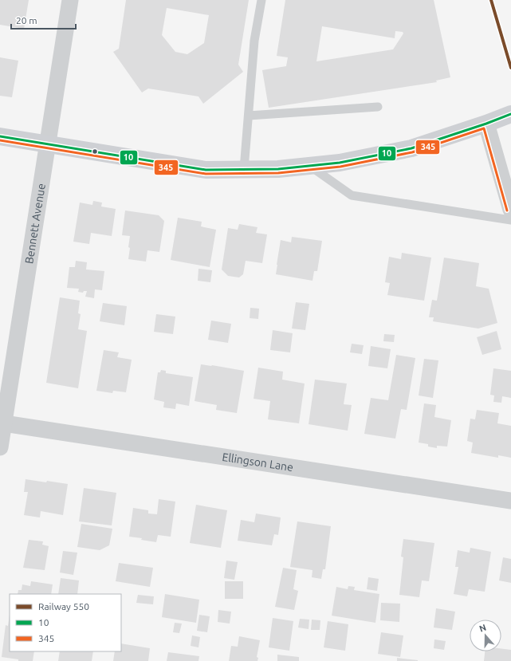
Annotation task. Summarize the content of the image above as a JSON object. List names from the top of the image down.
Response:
{
  "streets": {
    "street": ["Bennett Avenue", "Ellingson Lane"]
  },
  "crossings": [
    ["Bennett Avenue", "Ellingson Lane"]
  ],
  "lines": ["rail line 550", "transit line 10", "transit line 345"],
  "legend": ["Railway 550", "10", "345"],
  "scale_bar": "20 m",
  "north": "top"
}
